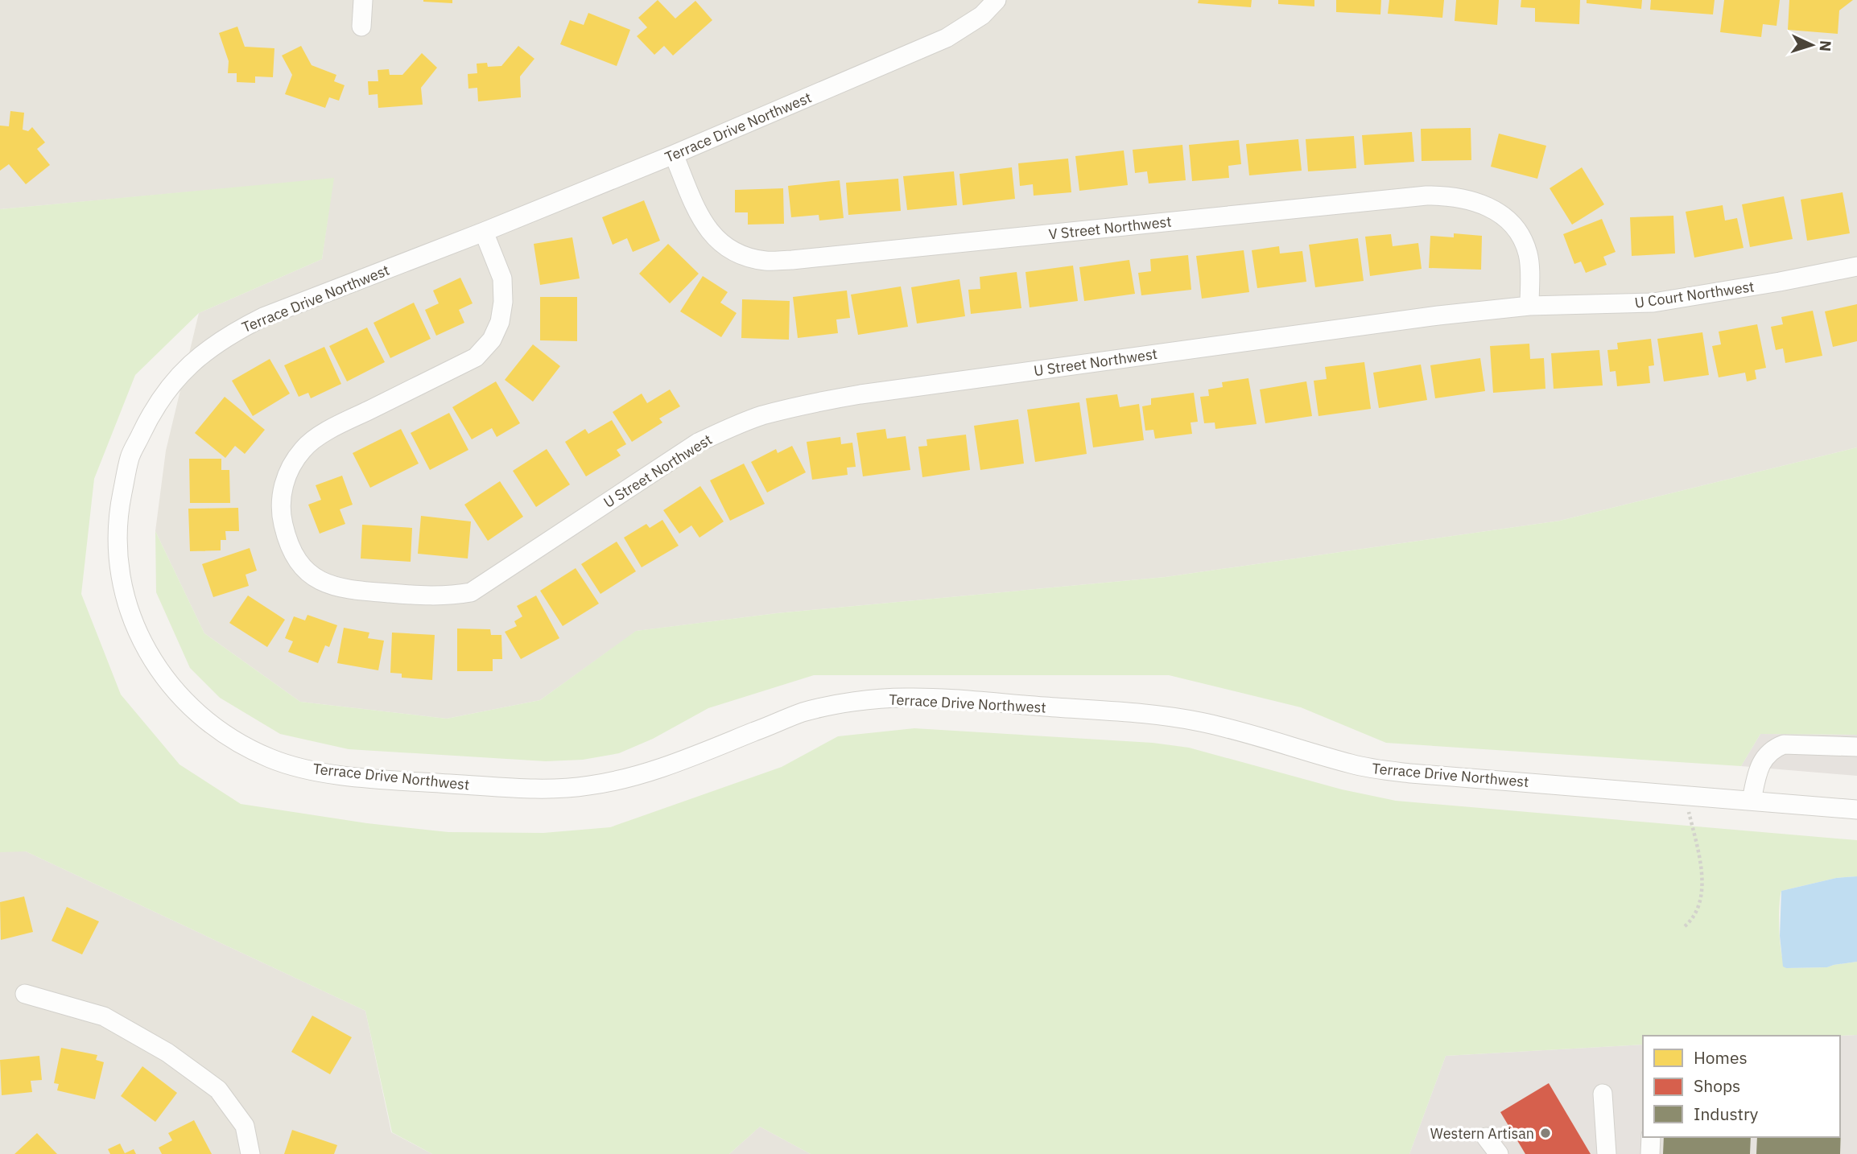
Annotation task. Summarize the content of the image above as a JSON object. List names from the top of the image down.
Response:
{
  "streets": {
    "street": [
      "Terrace Drive Northwest",
      "V Street Northwest",
      "U Court Northwest",
      "U Street Northwest"
    ]
  },
  "crossings": [
    ["Terrace Drive Northwest", "V Street Northwest"],
    ["Terrace Drive Northwest", "U Street Northwest"],
    ["V Street Northwest", "U Court Northwest"],
    ["V Street Northwest", "U Street Northwest"],
    ["U Court Northwest", "U Street Northwest"]
  ],
  "places": ["Western Artisan"],
  "legend": ["Homes", "Shops", "Industry"],
  "north": "right"
}
